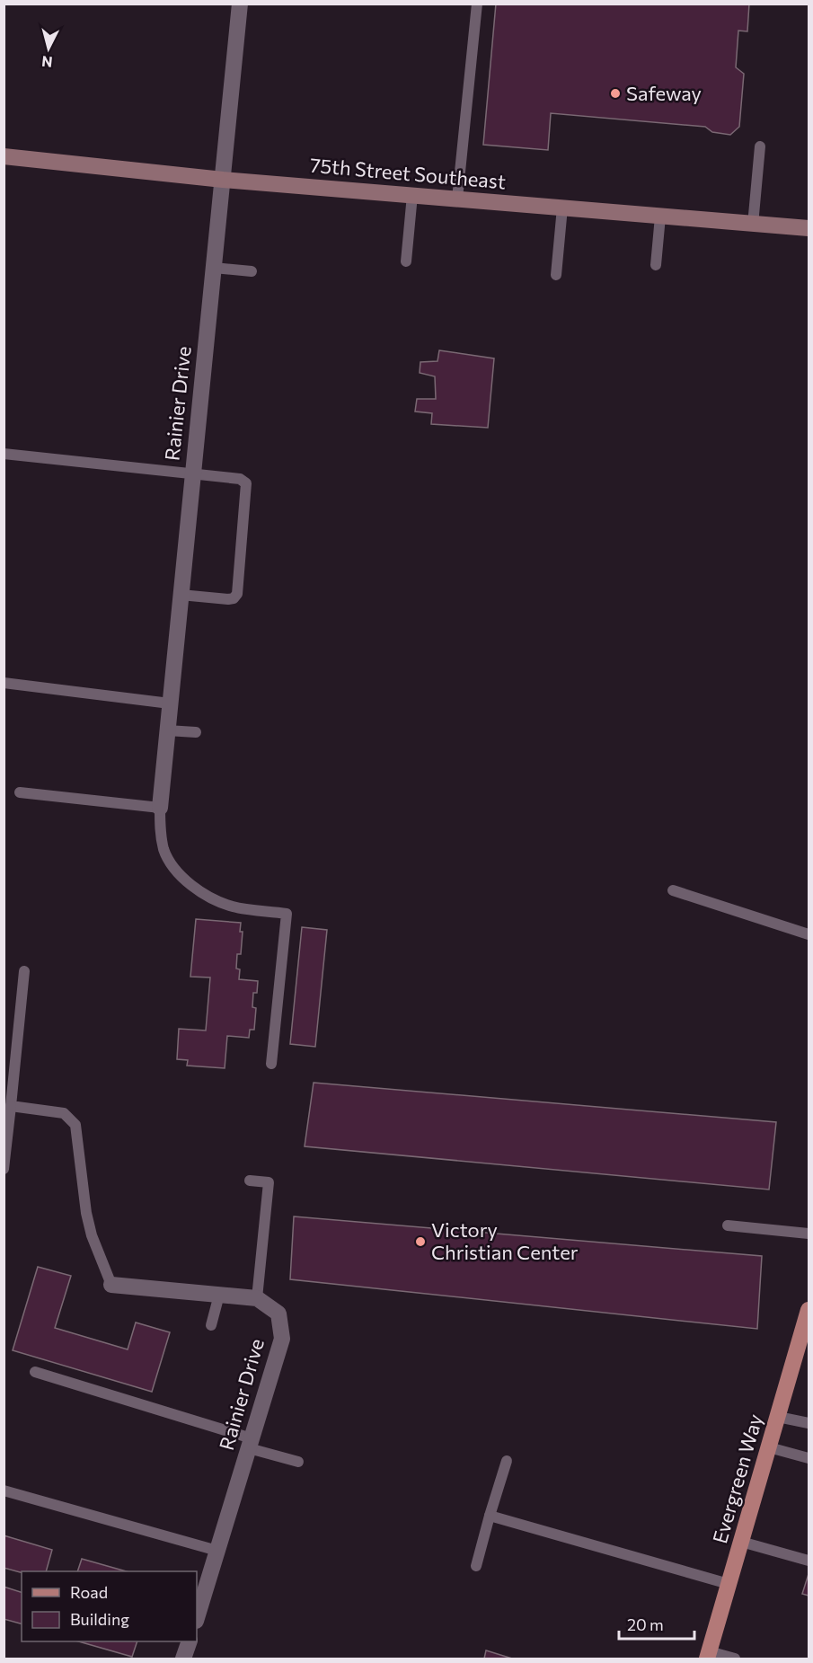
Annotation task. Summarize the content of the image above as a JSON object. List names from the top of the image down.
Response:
{
  "streets": {
    "main road": ["Evergreen Way"],
    "street": ["75th Street Southeast", "Rainier Drive"]
  },
  "crossings": [
    ["75th Street Southeast", "Rainier Drive"]
  ],
  "places": ["Safeway", "Victory Christian Center"],
  "legend": ["Road", "Building"],
  "scale_bar": "20 m",
  "north": "bottom"
}
